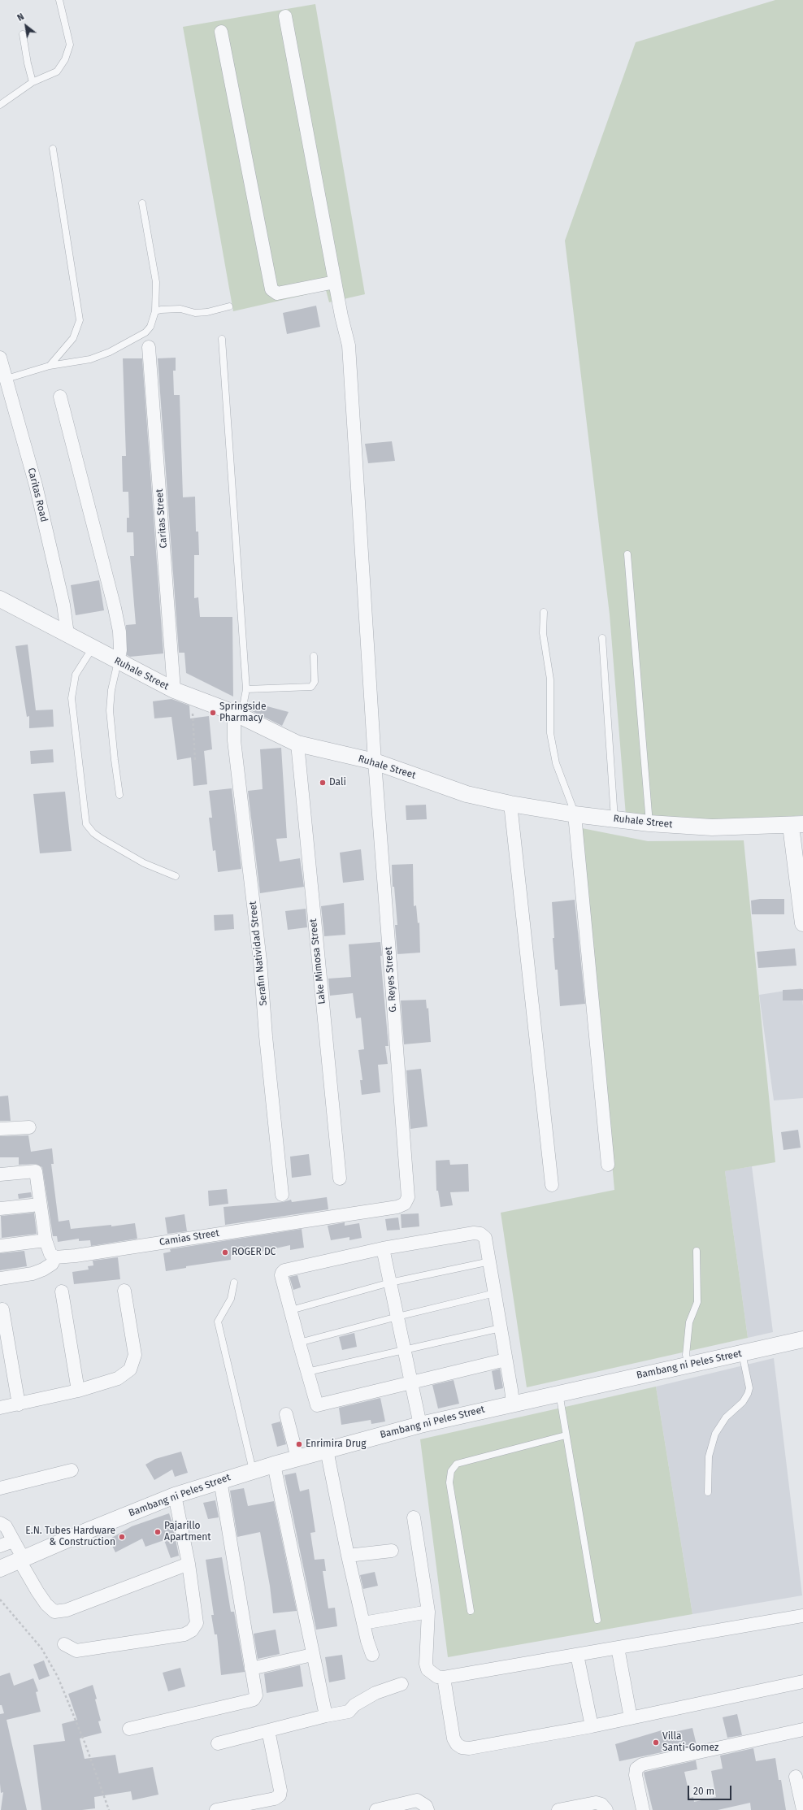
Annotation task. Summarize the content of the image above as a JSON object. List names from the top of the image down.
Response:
{
  "streets": {
    "street": [
      "Caritas Road",
      "Caritas Street",
      "Ruhale Street",
      "Serafin Natividad Street",
      "Lake Mimosa Street",
      "G. Reyes Street",
      "Camias Street",
      "Bambang ni Peles Street"
    ]
  },
  "crossings": [
    ["Caritas Road", "Ruhale Street"],
    ["Caritas Street", "Ruhale Street"],
    ["Ruhale Street", "Serafin Natividad Street"],
    ["Ruhale Street", "Lake Mimosa Street"],
    ["Ruhale Street", "G. Reyes Street"],
    ["G. Reyes Street", "Camias Street"]
  ],
  "places": [
    "Springside Pharmacy",
    "Dali",
    "ROGER DC",
    "Enrimira Drug",
    "Pajarillo Apartment",
    "E.N. Tubes Hardware & Construction",
    "Villa Santi-Gomez"
  ],
  "scale_bar": "20 m",
  "north": "top left"
}
